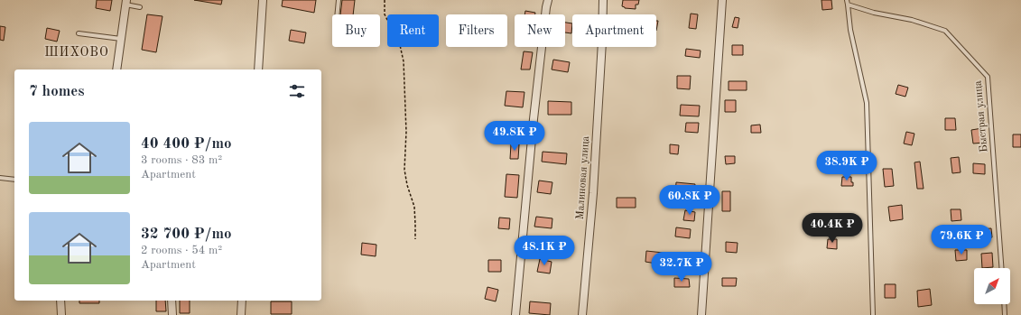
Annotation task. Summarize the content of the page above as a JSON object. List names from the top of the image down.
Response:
{
  "streets": {
    "street": ["Малиновая улица"],
    "lane": ["Быстрая улица"]
  },
  "districts": ["ШИХОВО"],
  "north": "top right",
  "page": {
    "chip": [
      "Buy",
      "Rent",
      "Filters",
      "New",
      "Apartment"
    ],
    "heading": "7 homes",
    "list": [
      {
        "name": "40 400 ₽/mo",
        "note": "3 rooms · 83 m² · Apartment"
      },
      {
        "name": "32 700 ₽/mo",
        "note": "2 rooms · 54 m² · Apartment"
      }
    ],
    "price": [
      "49.8K ₽",
      "38.9K ₽",
      "60.8K ₽",
      "40.4K ₽",
      "79.6K ₽",
      "48.1K ₽",
      "32.7K ₽"
    ]
  }
}
